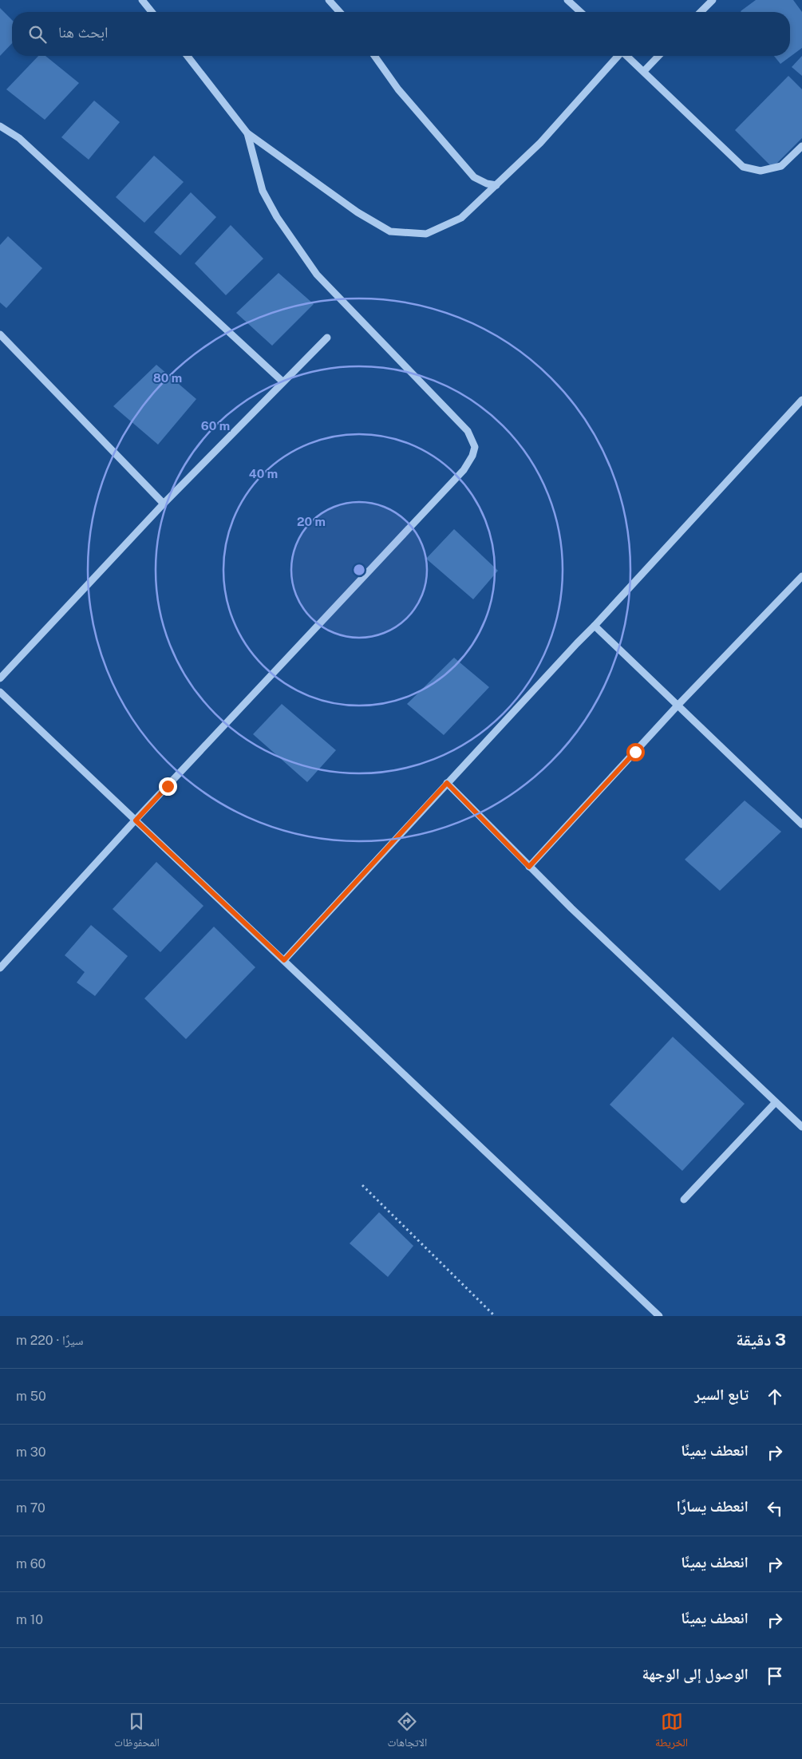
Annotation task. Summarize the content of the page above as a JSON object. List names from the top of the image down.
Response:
{
  "page": {
    "search": "ابحث هنا",
    "heading": ["3 دقيقة", "سيرًا · 220 m"],
    "list": [
      ["تابع السير", "50 m"],
      ["انعطف يمينًا", "30 m"],
      ["انعطف يسارًا", "70 m"],
      ["انعطف يمينًا", "60 m"],
      ["انعطف يمينًا", "10 m"],
      "الوصول إلى الوجهة"
    ],
    "nav": ["الخريطة", "الاتجاهات", "المحفوظات"]
  },
  "rings": [
    "80 m",
    "60 m",
    "40 m",
    "20 m"
  ]
}
